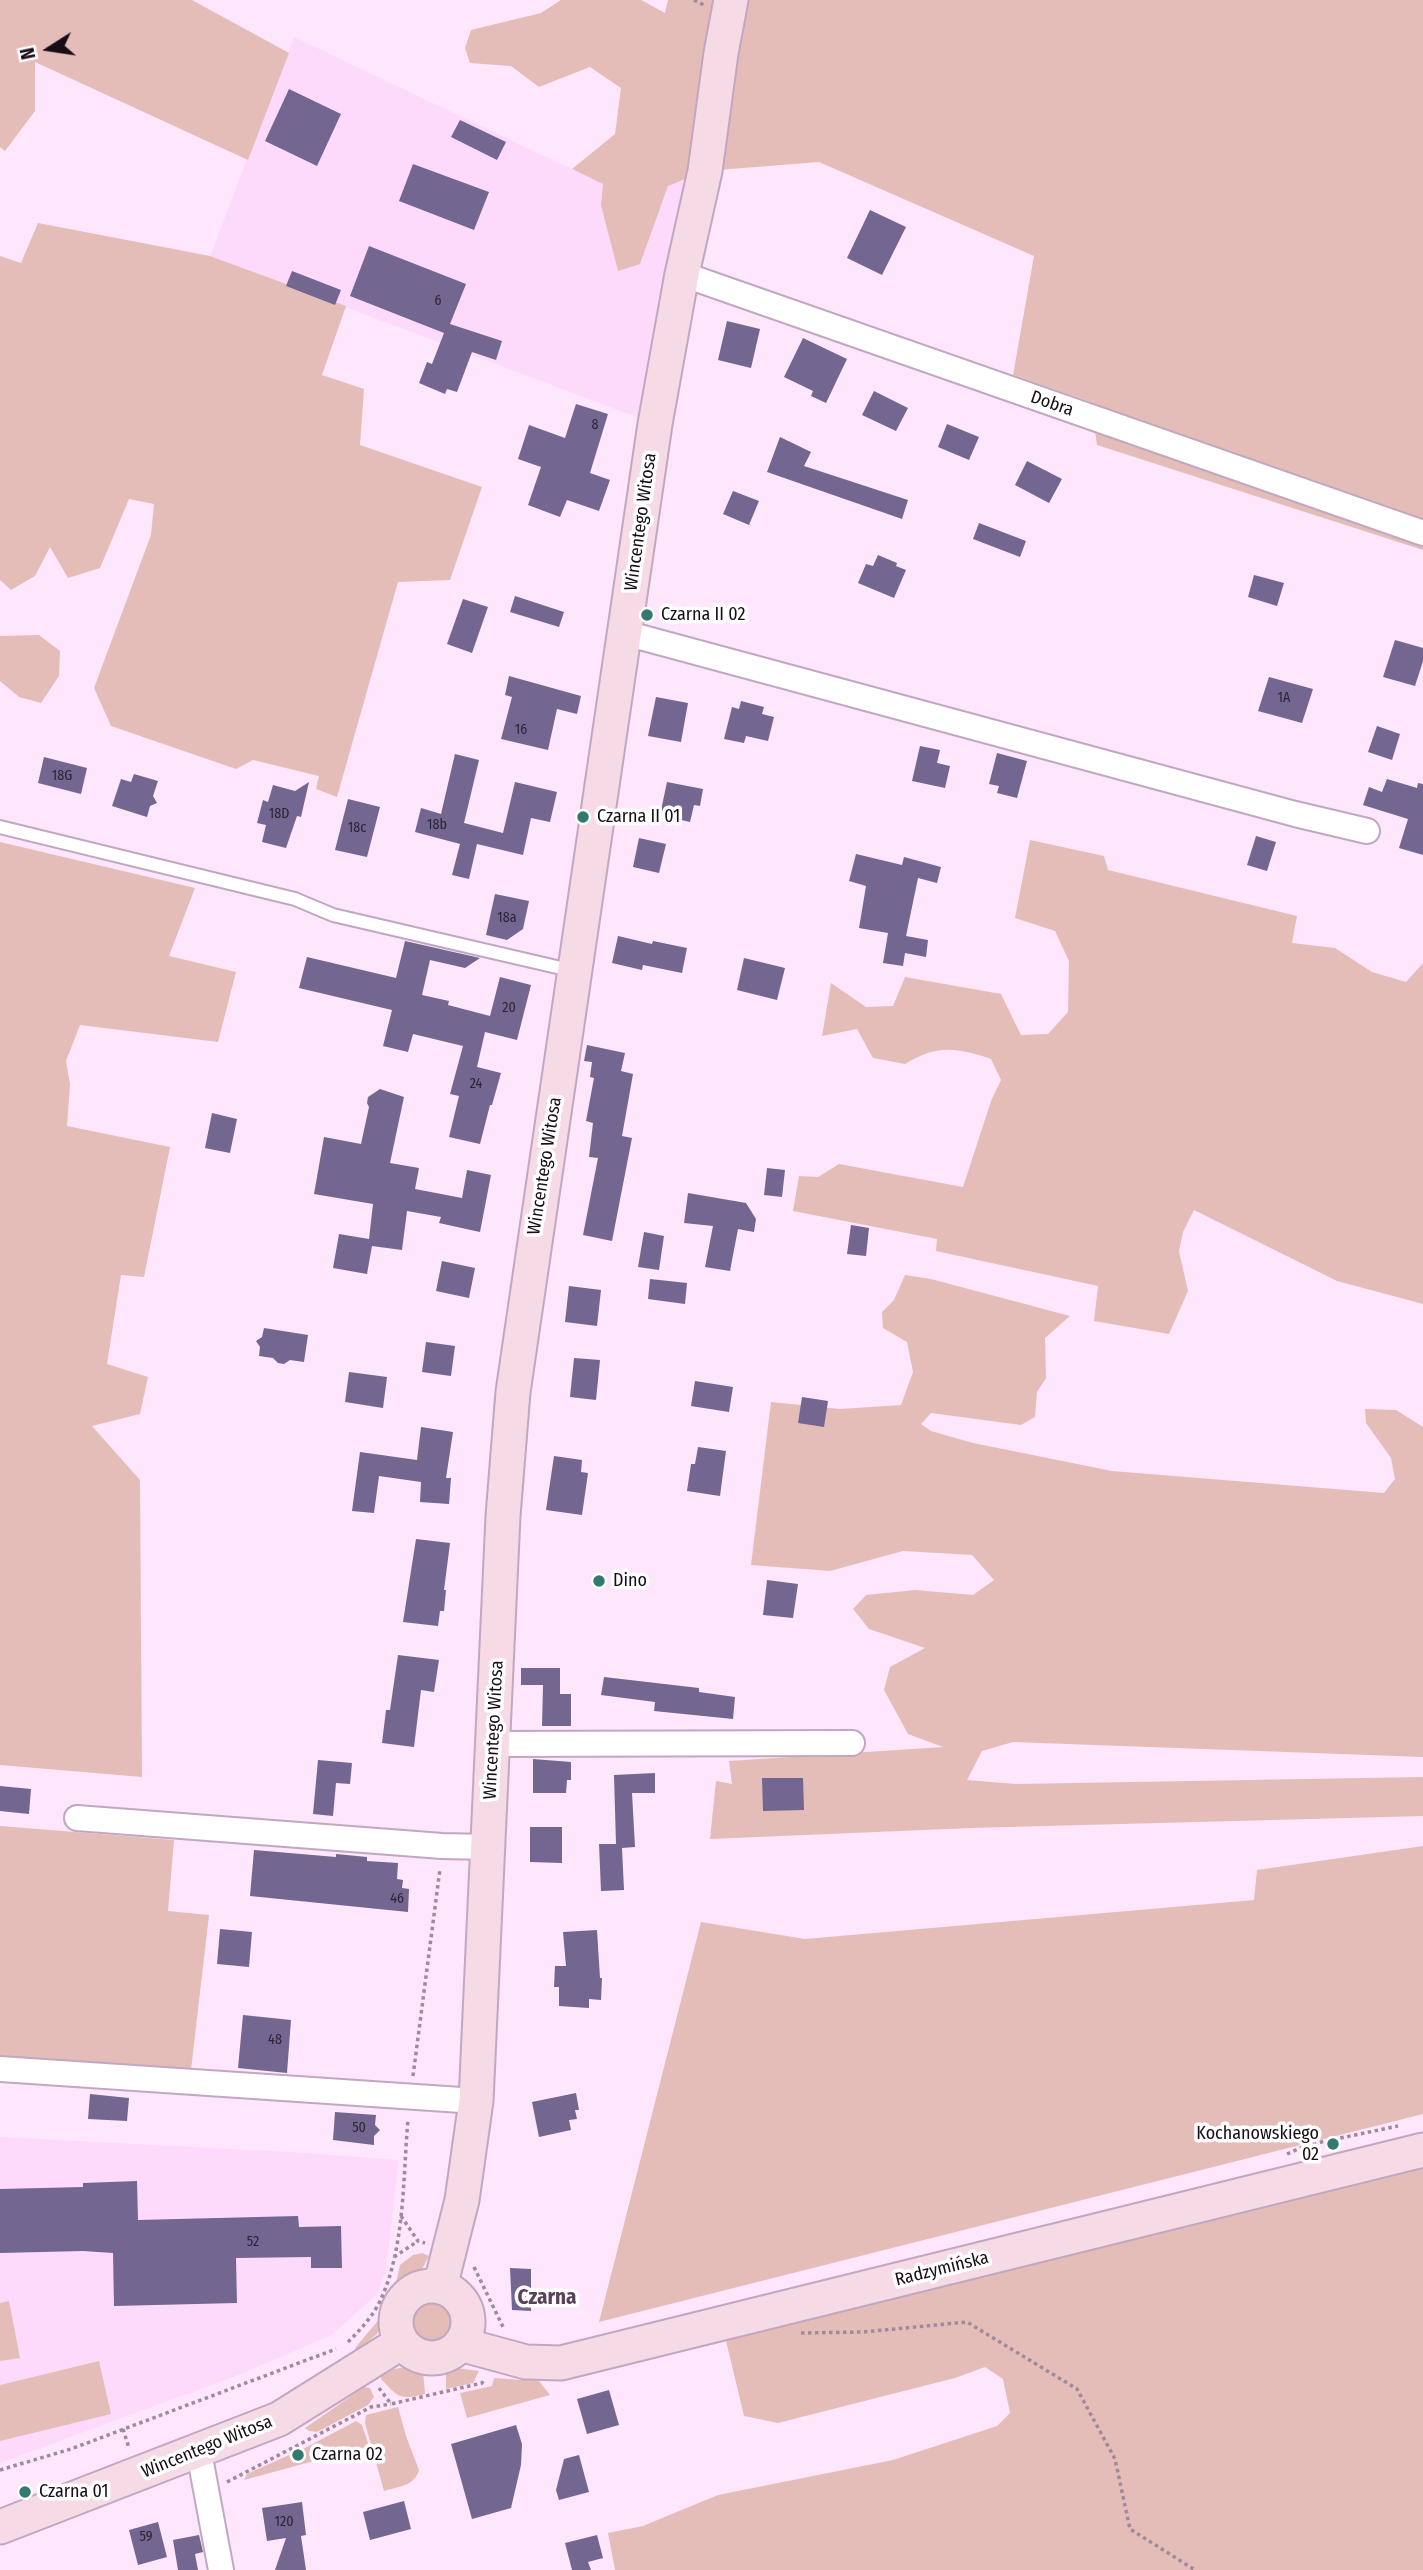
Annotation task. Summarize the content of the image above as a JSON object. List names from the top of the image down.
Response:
{
  "streets": {
    "main road": ["Wincentego Witosa", "Radzymińska"],
    "street": ["Dobra"]
  },
  "crossings": [
    ["Dobra", "Wincentego Witosa"],
    ["Wincentego Witosa", "Radzymińska"]
  ],
  "districts": ["Czarna"],
  "places": [
    "Czarna II 02",
    "Czarna II 01",
    "Dino",
    "Kochanowskiego 02",
    "Czarna 02",
    "Czarna 01"
  ],
  "house_numbers": [
    "6",
    "8",
    "1A",
    "16",
    "18G",
    "18D",
    "18b",
    "18c",
    "18a",
    "20",
    "24",
    "46",
    "48",
    "50",
    "52",
    "120",
    "59"
  ],
  "north": "left"
}
